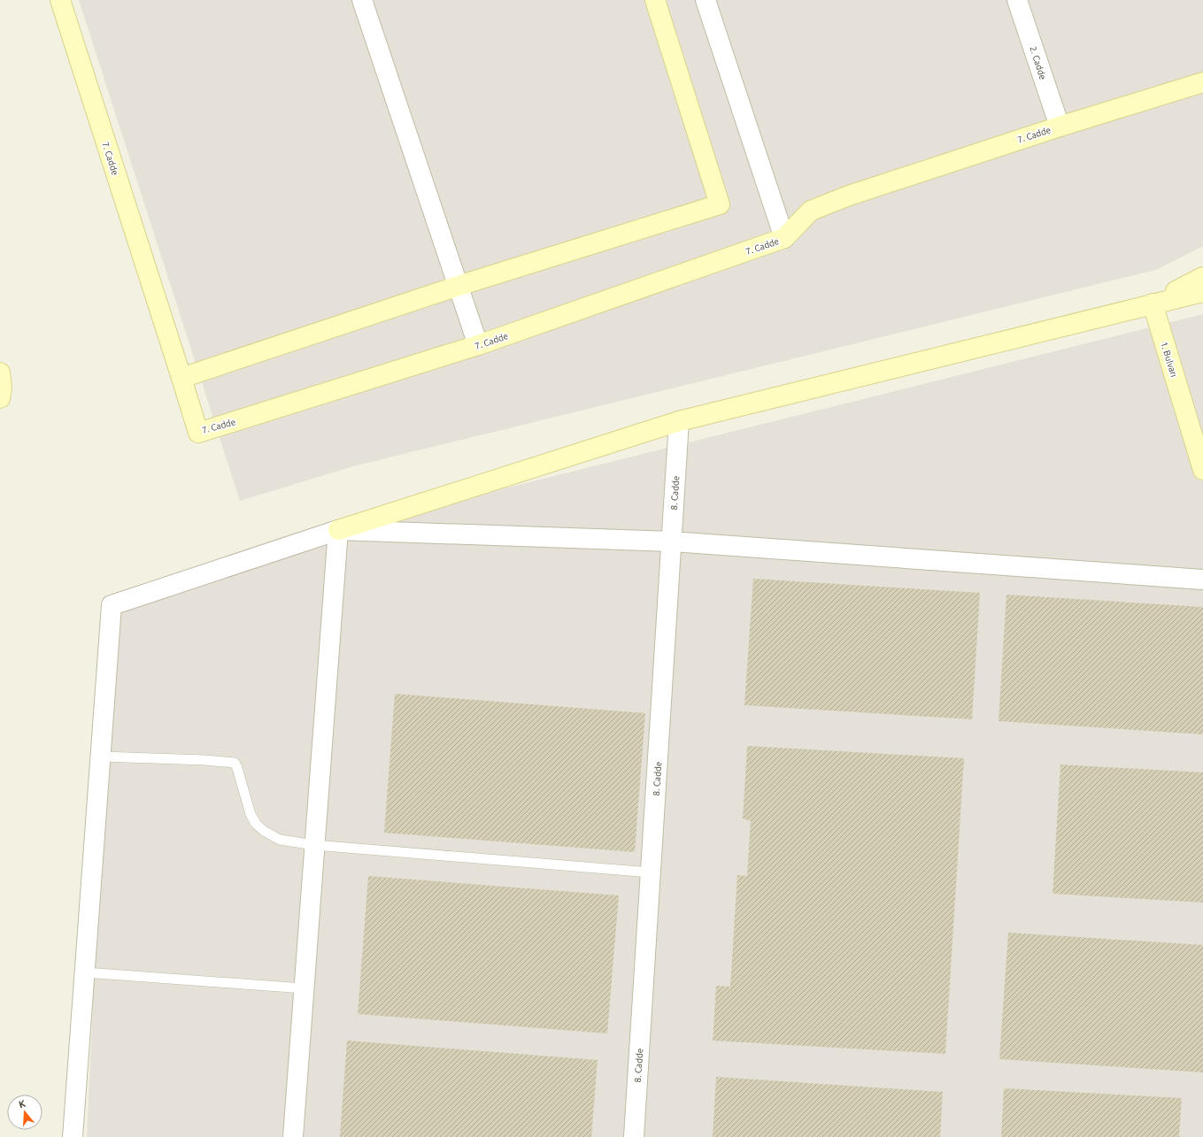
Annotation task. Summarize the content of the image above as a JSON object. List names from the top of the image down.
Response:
{
  "streets": {
    "street": [
      "2. Cadde",
      "7. Cadde",
      "1. Bulvarı",
      "8. Cadde"
    ]
  },
  "crossings": [
    ["2. Cadde", "7. Cadde"]
  ],
  "north": "top"
}
